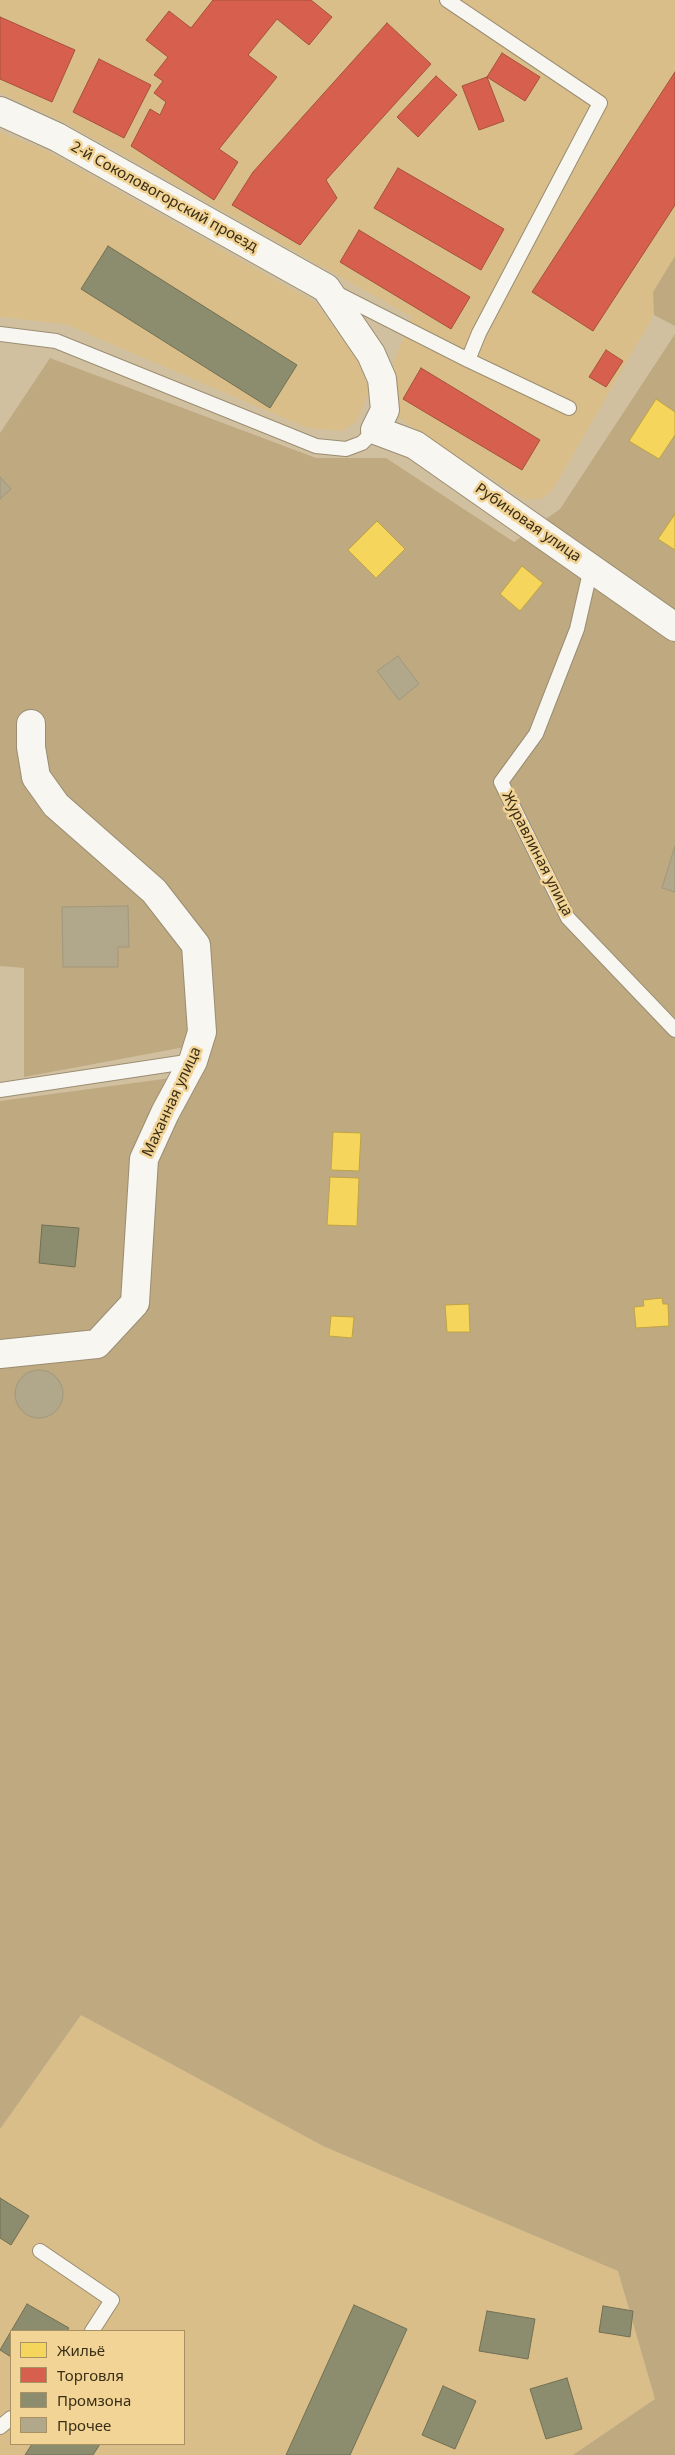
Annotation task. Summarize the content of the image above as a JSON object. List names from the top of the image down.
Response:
{
  "streets": {
    "street": ["2-й Соколовогорский проезд", "Рубиновая улица", "Маханная улица"],
    "lane": ["Журавлиная улица"]
  },
  "crossings": [
    ["Рубиновая улица", "Журавлиная улица"]
  ],
  "legend": [
    "Жильё",
    "Торговля",
    "Промзона",
    "Прочее"
  ]
}
